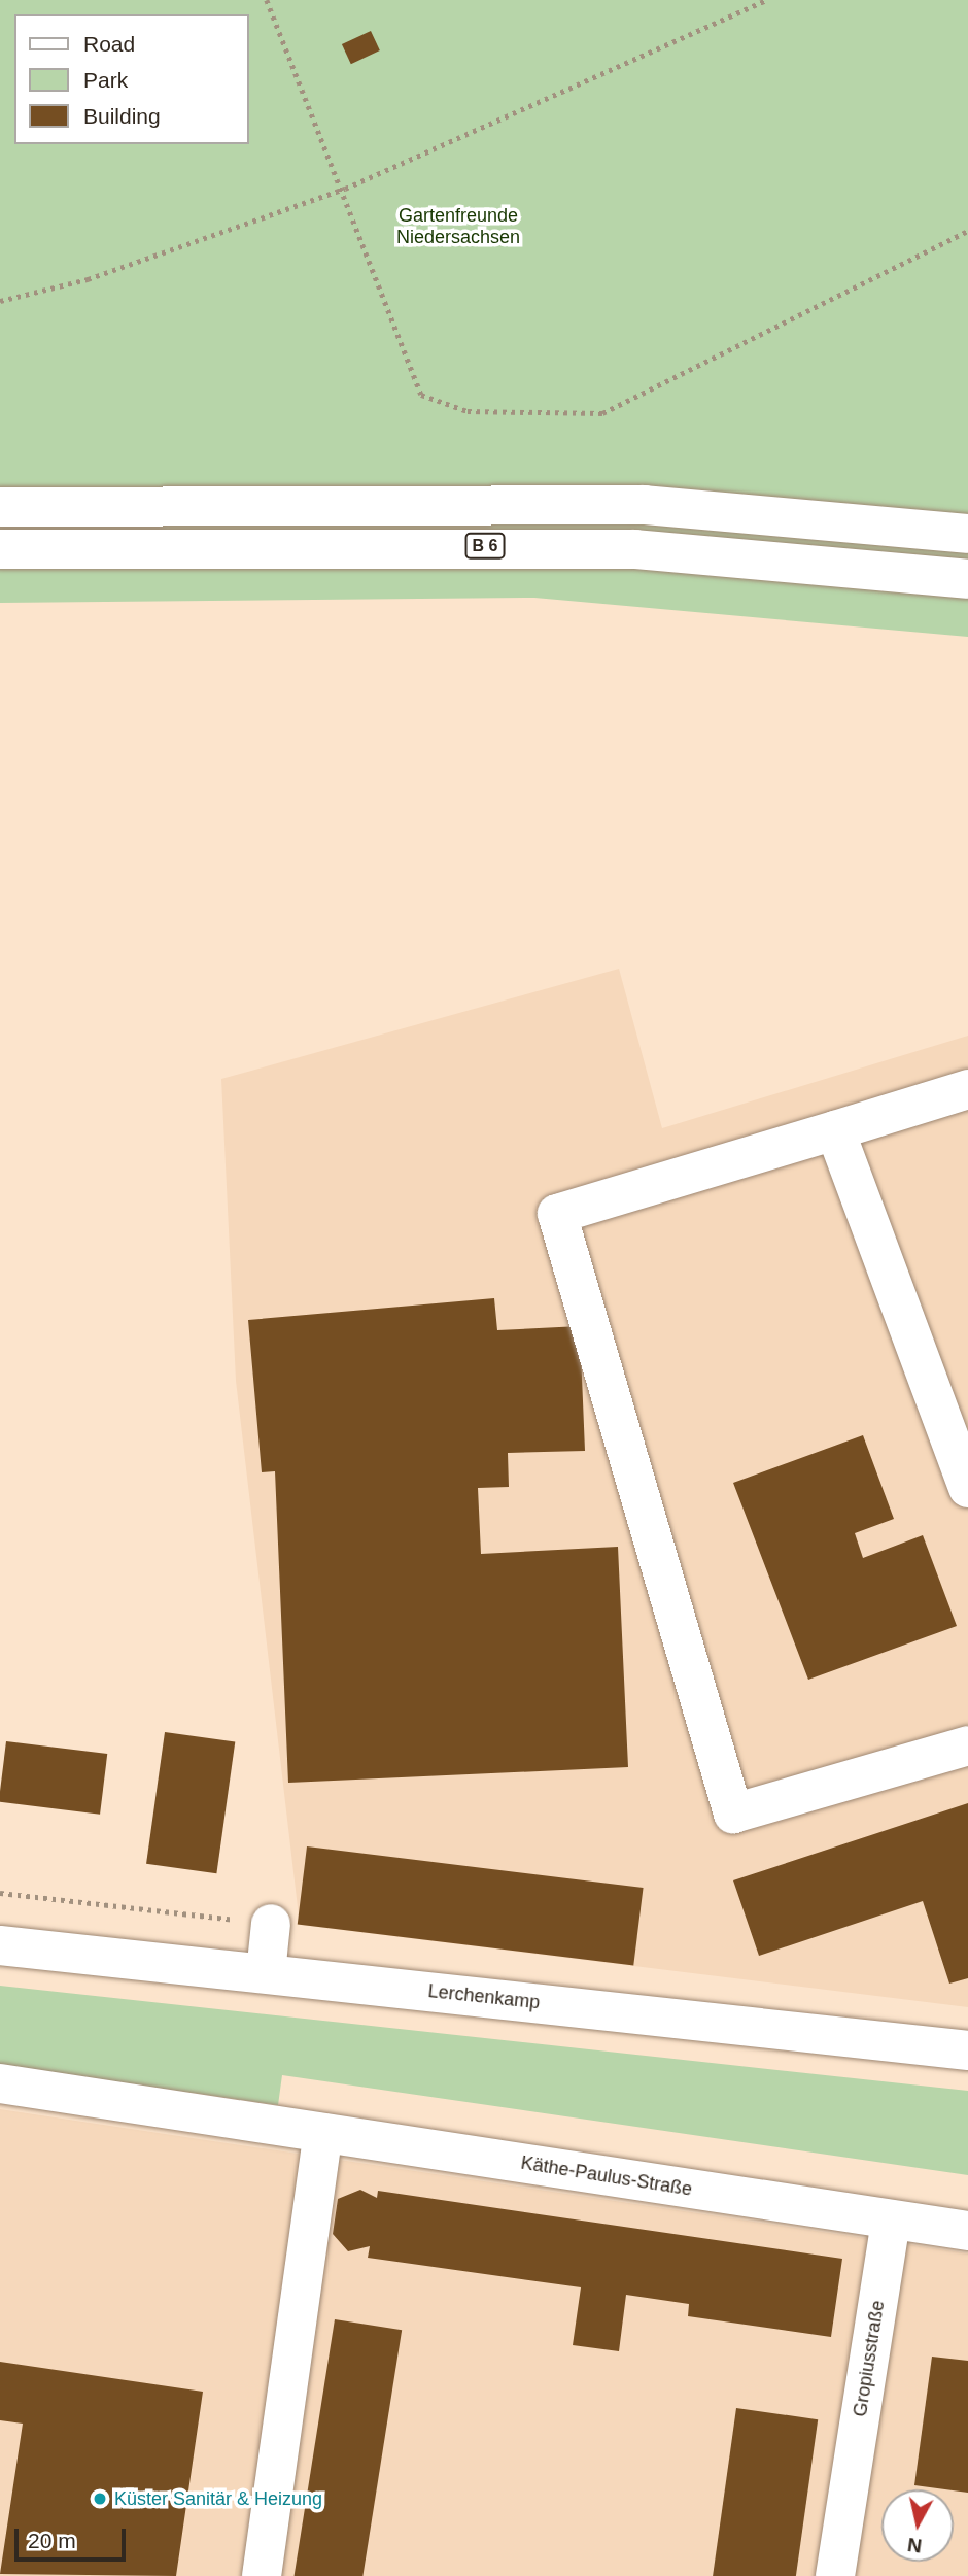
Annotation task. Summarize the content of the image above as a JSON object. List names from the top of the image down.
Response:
{
  "streets": {
    "main road": [
      "B 6",
      "Lerchenkamp",
      "Käthe-Paulus-Straße",
      "Gropiusstraße"
    ]
  },
  "crossings": [
    ["Käthe-Paulus-Straße", "Gropiusstraße"]
  ],
  "parks": ["Gartenfreunde Niedersachsen"],
  "places": ["Küster Sanitär & Heizung"],
  "legend": ["Road", "Park", "Building"],
  "scale_bar": "20 m",
  "north": "bottom"
}
